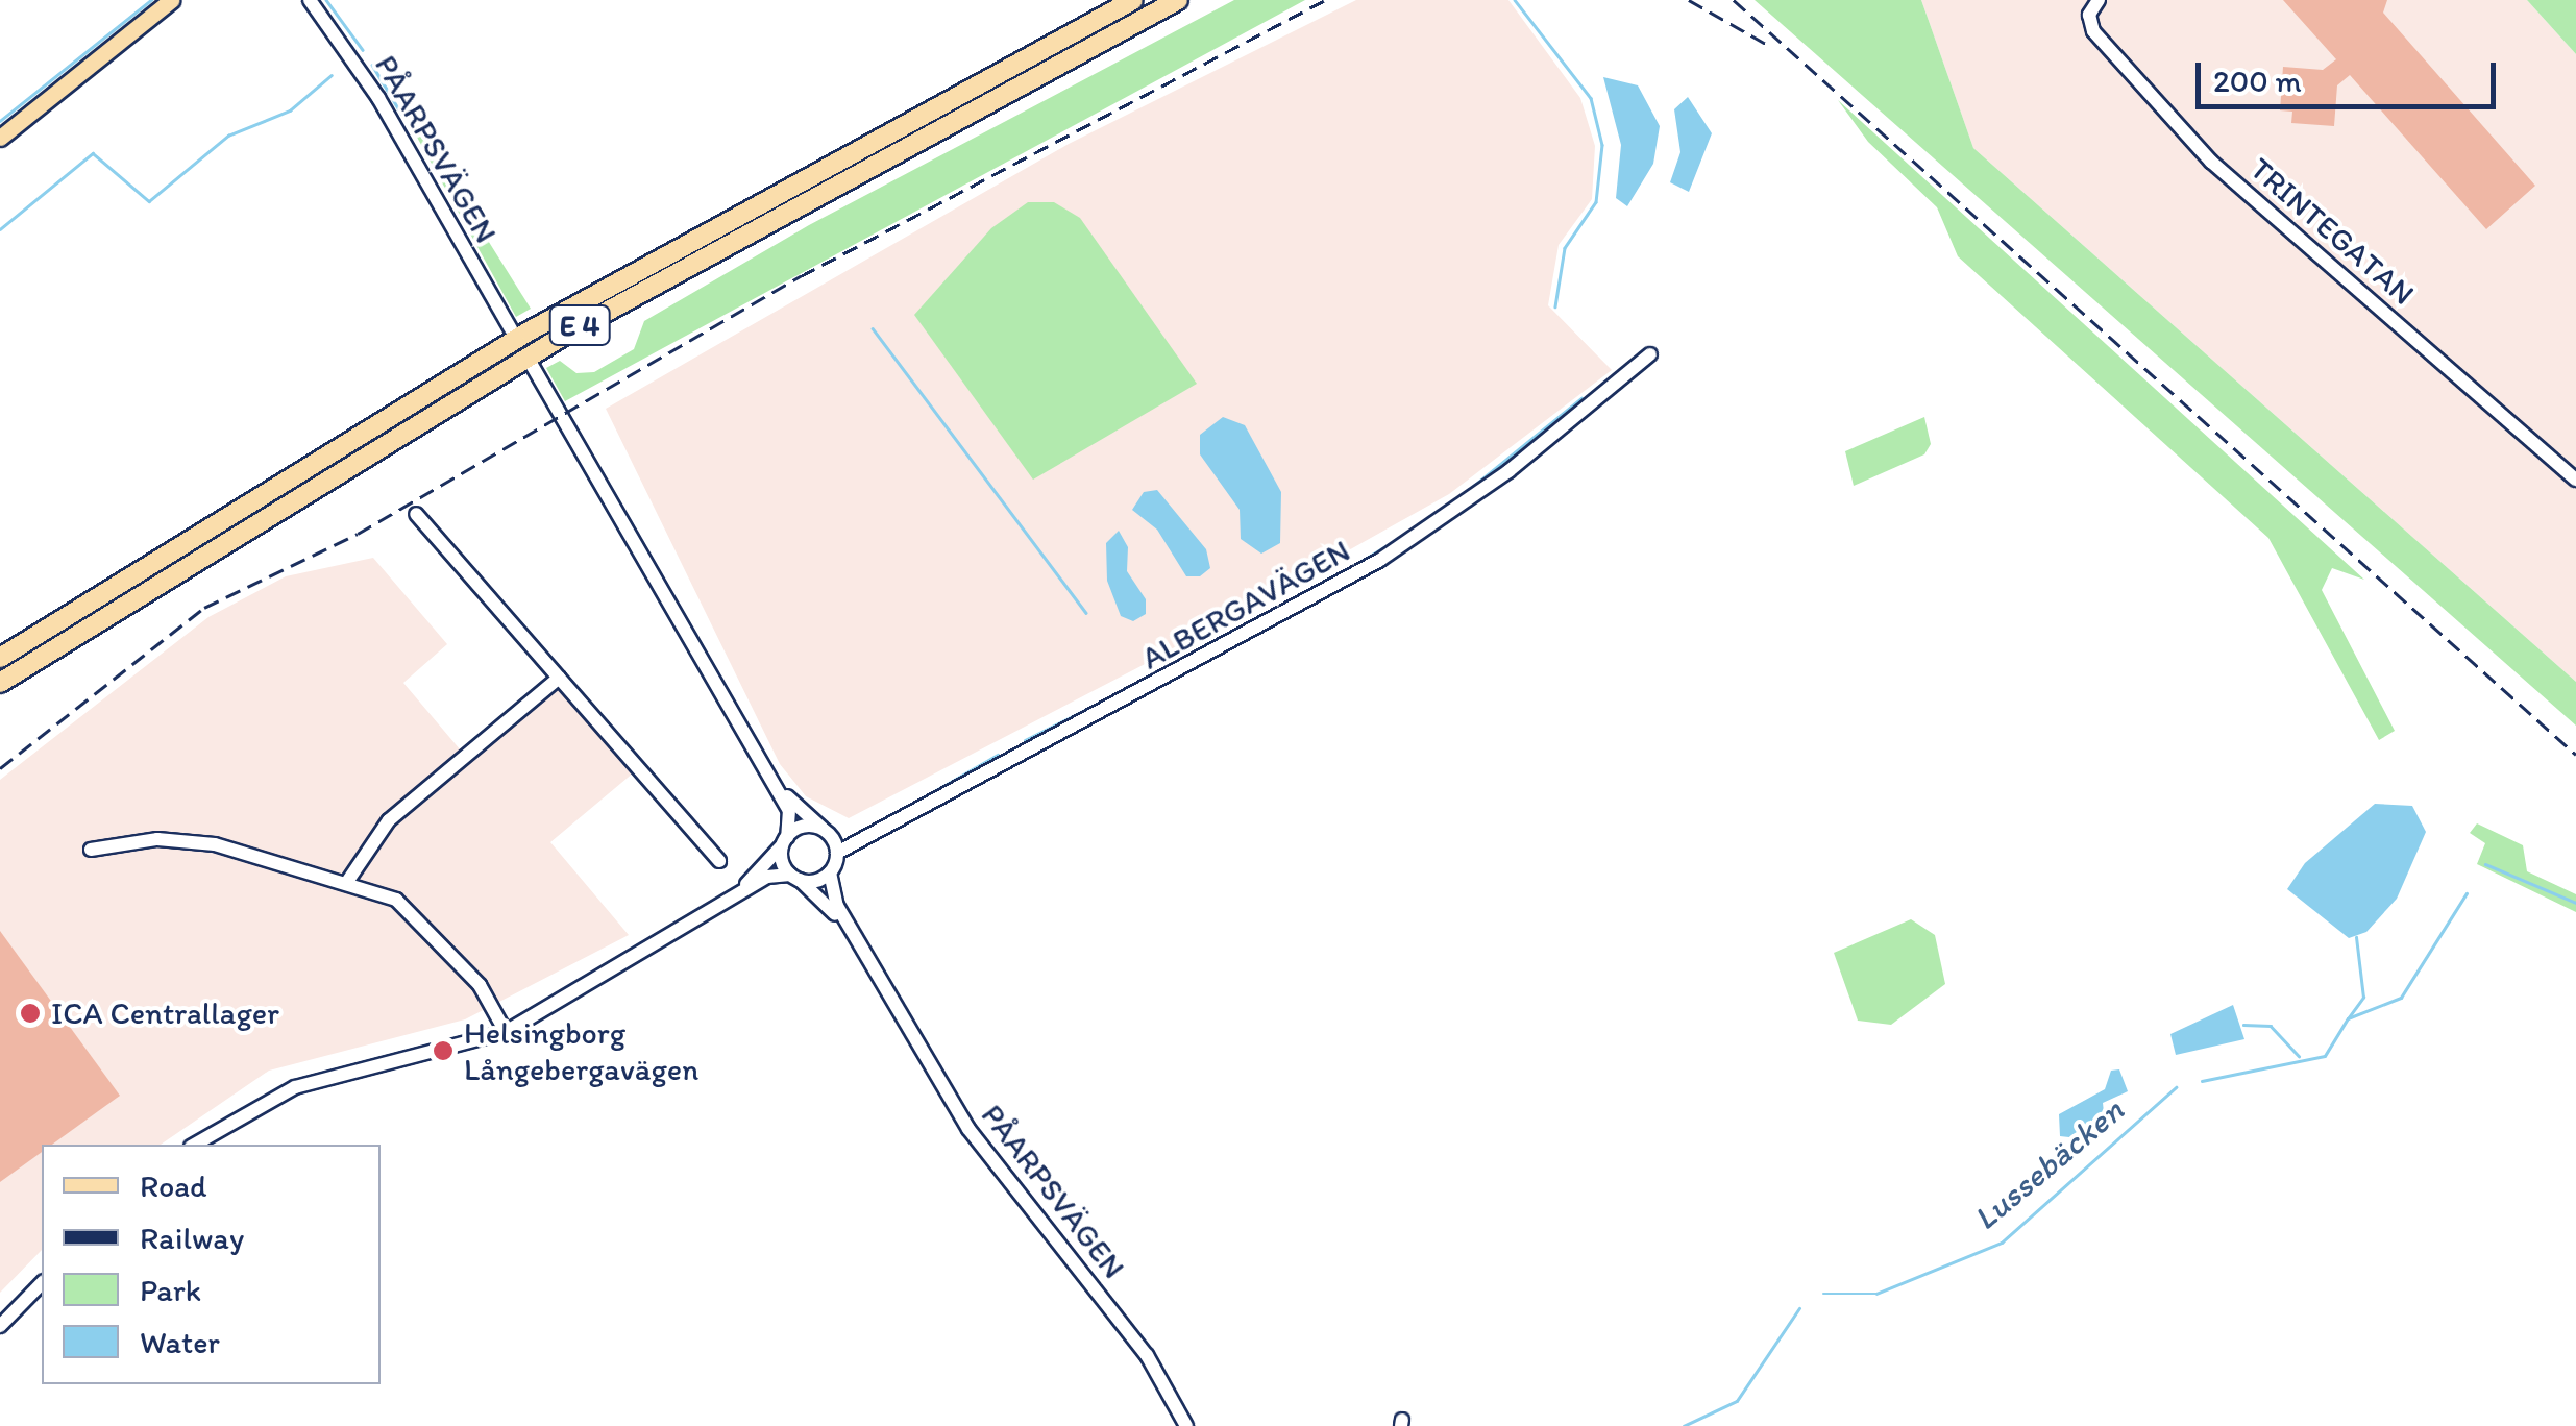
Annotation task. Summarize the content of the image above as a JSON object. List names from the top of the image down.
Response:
{
  "streets": {
    "highway": ["E 4"],
    "street": ["PÅARPSVÄGEN", "TRINTEGATAN", "ALBERGAVÄGEN"]
  },
  "crossings": [
    ["PÅARPSVÄGEN", "ALBERGAVÄGEN"]
  ],
  "water": ["Lussebäcken"],
  "places": ["ICA Centrallager", "Helsingborg Långebergavägen"],
  "legend": [
    "Road",
    "Railway",
    "Park",
    "Water"
  ],
  "scale_bar": "200 m"
}
